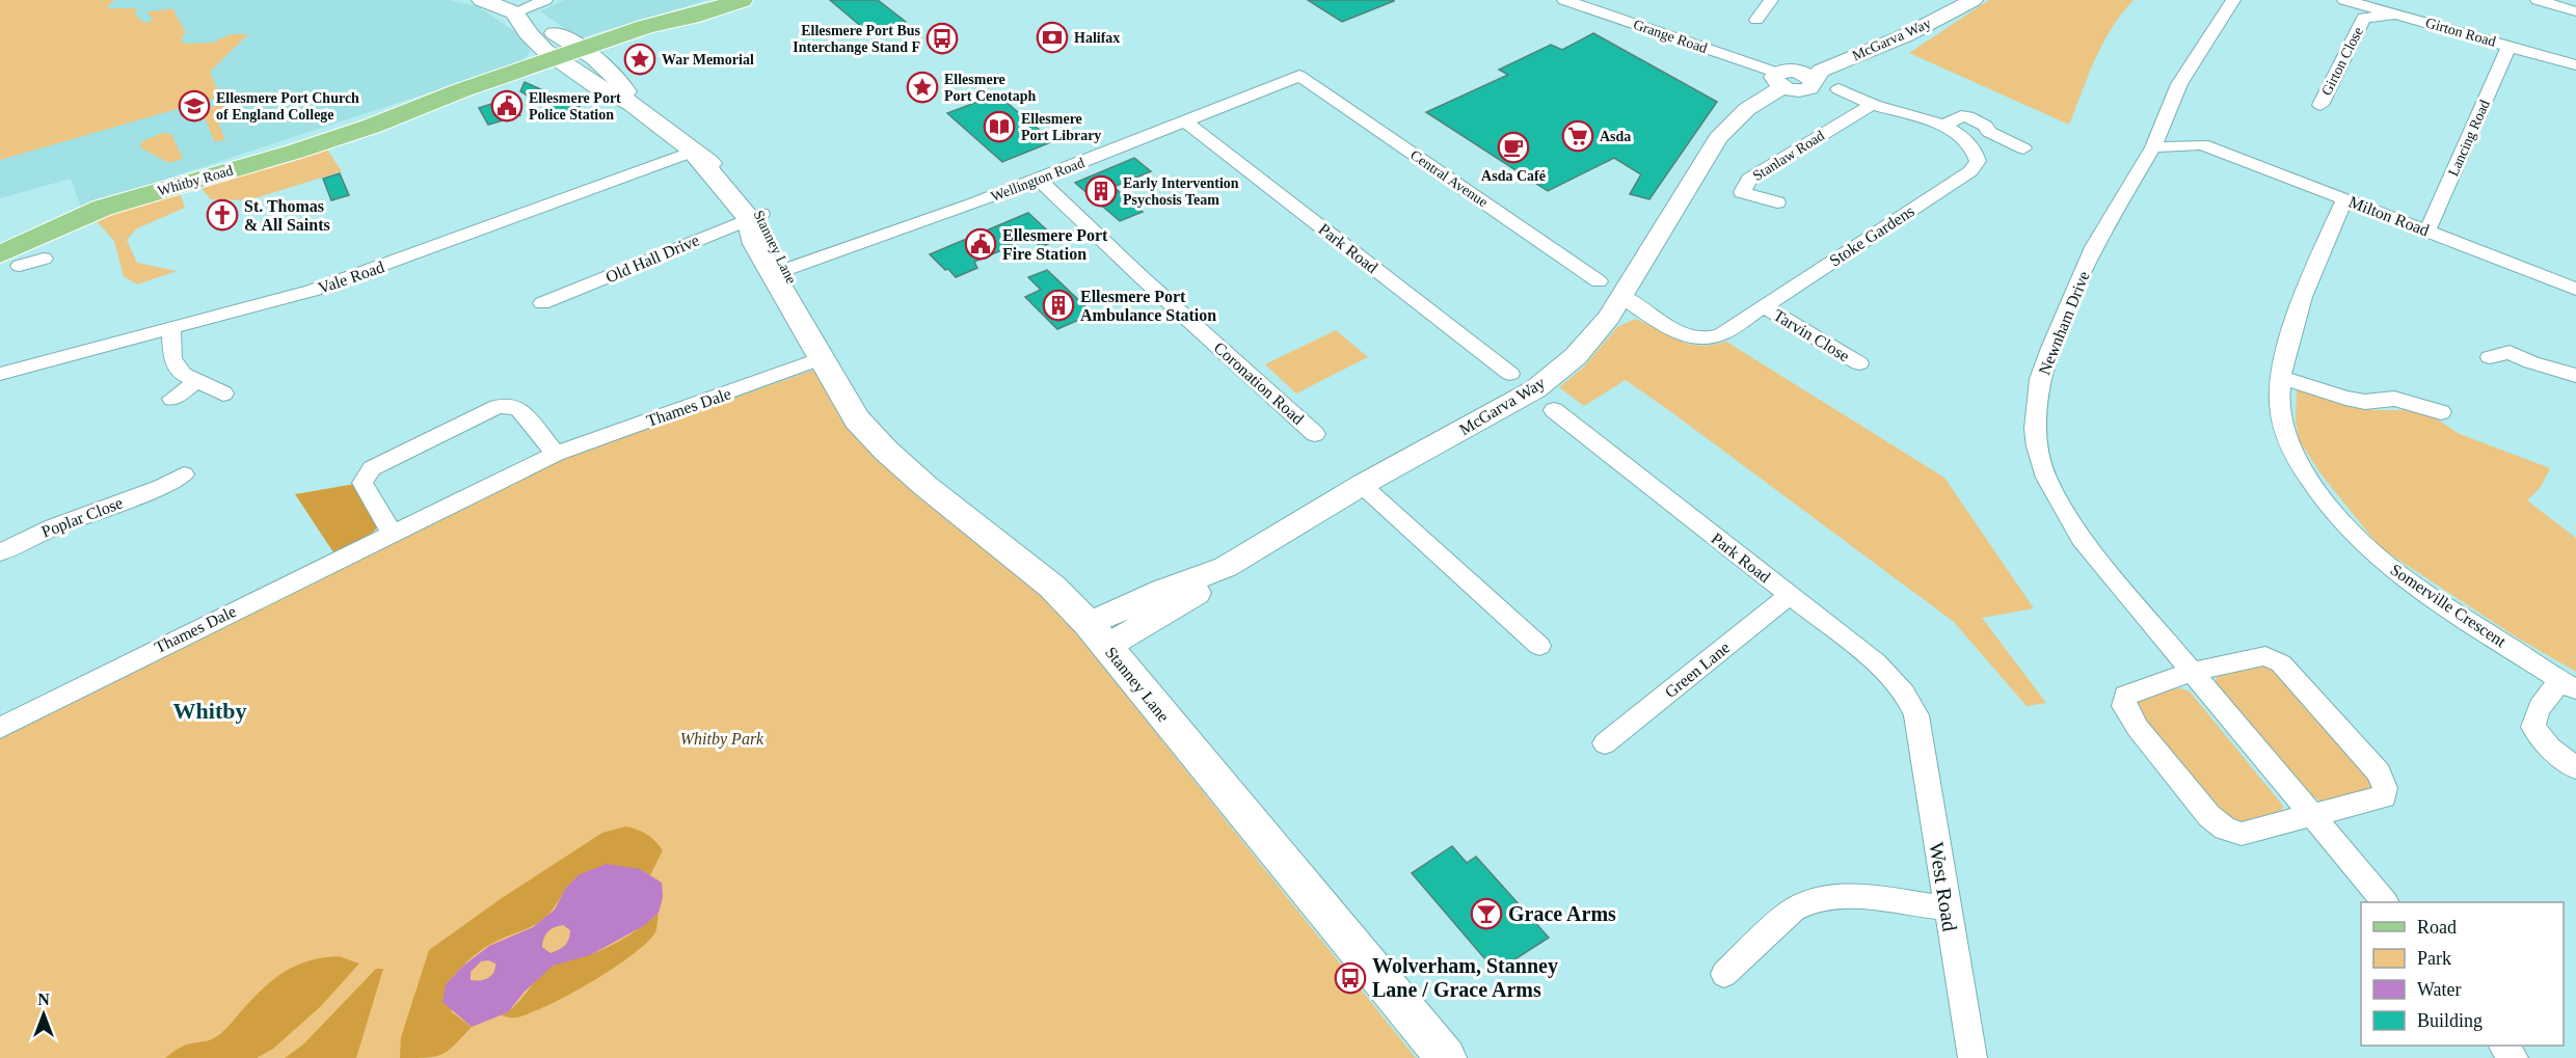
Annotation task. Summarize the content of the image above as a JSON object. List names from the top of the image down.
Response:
{
  "streets": {
    "main road": ["Whitby Road", "Stanney Lane"],
    "street": [
      "Girton Road",
      "Grange Road",
      "McGarva Way",
      "Girton Close",
      "Lancing Road",
      "Stanlaw Road",
      "Central Avenue",
      "Wellington Road",
      "Milton Road",
      "Stoke Gardens",
      "Park Road",
      "Old Hall Drive",
      "Vale Road",
      "Newnham Drive",
      "Tarvin Close",
      "Coronation Road",
      "Thames Dale",
      "Poplar Close",
      "Somerville Crescent",
      "Green Lane",
      "West Road"
    ]
  },
  "crossings": [
    ["Girton Road", "Girton Close"],
    ["Girton Road", "Lancing Road"],
    ["Grange Road", "McGarva Way"],
    ["McGarva Way", "Stoke Gardens"],
    ["McGarva Way", "Stanney Lane"],
    ["Lancing Road", "Milton Road"],
    ["Stanlaw Road", "Stoke Gardens"],
    ["Central Avenue", "Wellington Road"],
    ["Wellington Road", "Stanney Lane"],
    ["Wellington Road", "Park Road"],
    ["Wellington Road", "Coronation Road"],
    ["Whitby Road", "Stanney Lane"],
    ["Milton Road", "Newnham Drive"],
    ["Milton Road", "Somerville Crescent"],
    ["Stoke Gardens", "Tarvin Close"],
    ["Stanney Lane", "Old Hall Drive"],
    ["Stanney Lane", "Vale Road"],
    ["Stanney Lane", "Thames Dale"],
    ["Park Road", "Green Lane"],
    ["Park Road", "West Road"]
  ],
  "districts": ["Whitby"],
  "parks": ["Whitby Park"],
  "places": {
    "bank": ["Halifax"],
    "bus stop": ["Ellesmere Port Bus Interchange Stand F", "Wolverham, Stanney Lane / Grace Arms"],
    "place": ["War Memorial", "Ellesmere Port Cenotaph"],
    "school or university": ["Ellesmere Port Church of England College"],
    "public building": ["Ellesmere Port Police Station", "Ellesmere Port Fire Station"],
    "library": ["Ellesmere Port Library"],
    "supermarket": ["Asda"],
    "cafe": ["Asda Café"],
    "building": ["Early Intervention Psychosis Team", "Ellesmere Port Ambulance Station"],
    "church": ["St. Thomas & All Saints"],
    "bar": ["Grace Arms"]
  },
  "legend": [
    "Road",
    "Park",
    "Water",
    "Building"
  ],
  "north": "top"
}
